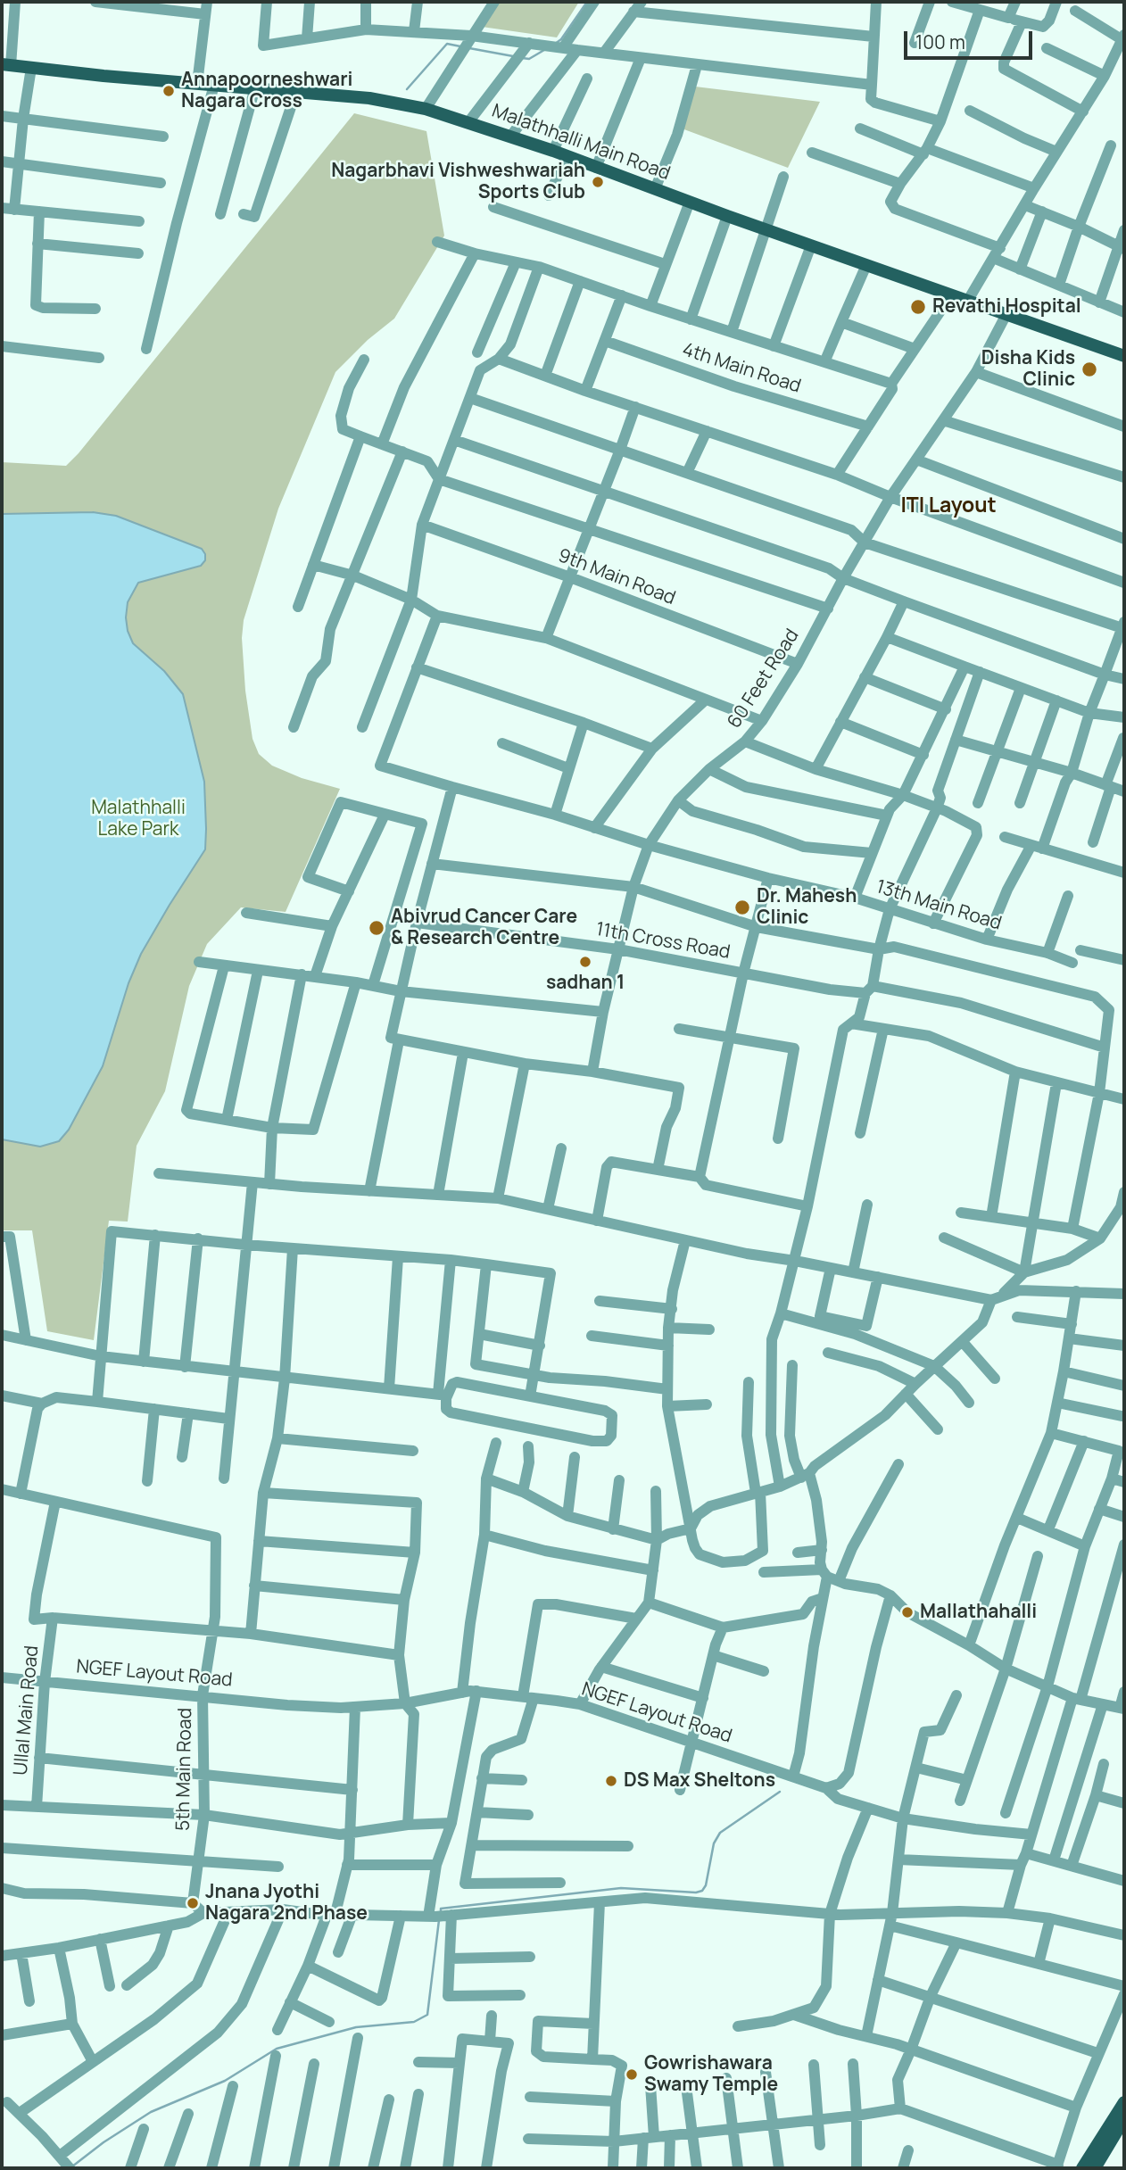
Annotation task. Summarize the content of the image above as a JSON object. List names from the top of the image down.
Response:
{
  "streets": {
    "main road": ["Malathhalli Main Road"],
    "street": [
      "4th Main Road",
      "9th Main Road",
      "60 Feet Road",
      "13th Main Road",
      "11th Cross Road",
      "NGEF Layout Road",
      "Ullal Main Road",
      "5th Main Road"
    ]
  },
  "crossings": [
    ["Malathhalli Main Road", "60 Feet Road"],
    ["9th Main Road", "60 Feet Road"],
    ["60 Feet Road", "13th Main Road"],
    ["60 Feet Road", "11th Cross Road"],
    ["NGEF Layout Road", "Ullal Main Road"],
    ["NGEF Layout Road", "5th Main Road"]
  ],
  "districts": ["ITI Layout"],
  "parks": ["Malathhalli Lake Park"],
  "places": [
    "Annapoorneshwari Nagara Cross",
    "Nagarbhavi Vishweshwariah Sports Club",
    "Revathi Hospital",
    "Disha Kids Clinic",
    "Dr. Mahesh Clinic",
    "Abivrud Cancer Care & Research Centre",
    "sadhan 1",
    "Mallathahalli",
    "DS Max Sheltons",
    "Jnana Jyothi Nagara 2nd Phase",
    "Gowrishawara Swamy Temple"
  ],
  "scale_bar": "100 m"
}
